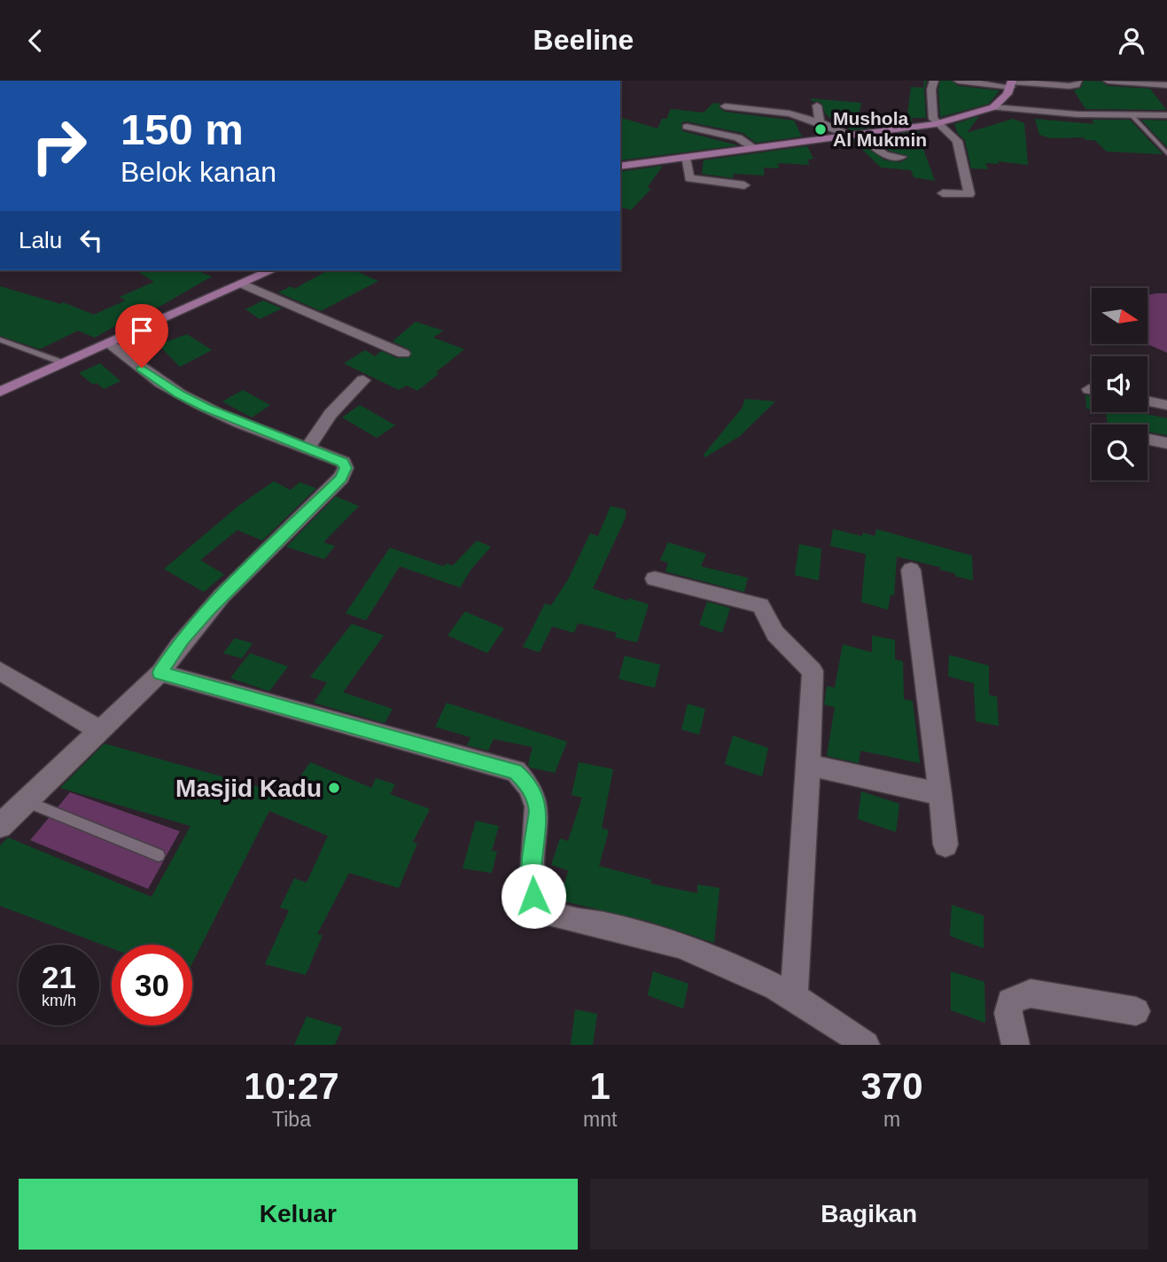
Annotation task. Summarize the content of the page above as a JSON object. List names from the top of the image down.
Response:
{
  "places": ["Mushola Al Mukmin", "Masjid Kadu"],
  "north": "right",
  "page": {
    "header": "Beeline",
    "turn": ["150 m", "Belok kanan"],
    "then": "Lalu",
    "speed": "21 km/h",
    "limit": "30",
    "eta": [
      "10:27",
      "Tiba",
      "1",
      "mnt",
      "370",
      "m"
    ],
    "buttons": ["Keluar", "Bagikan"]
  }
}
